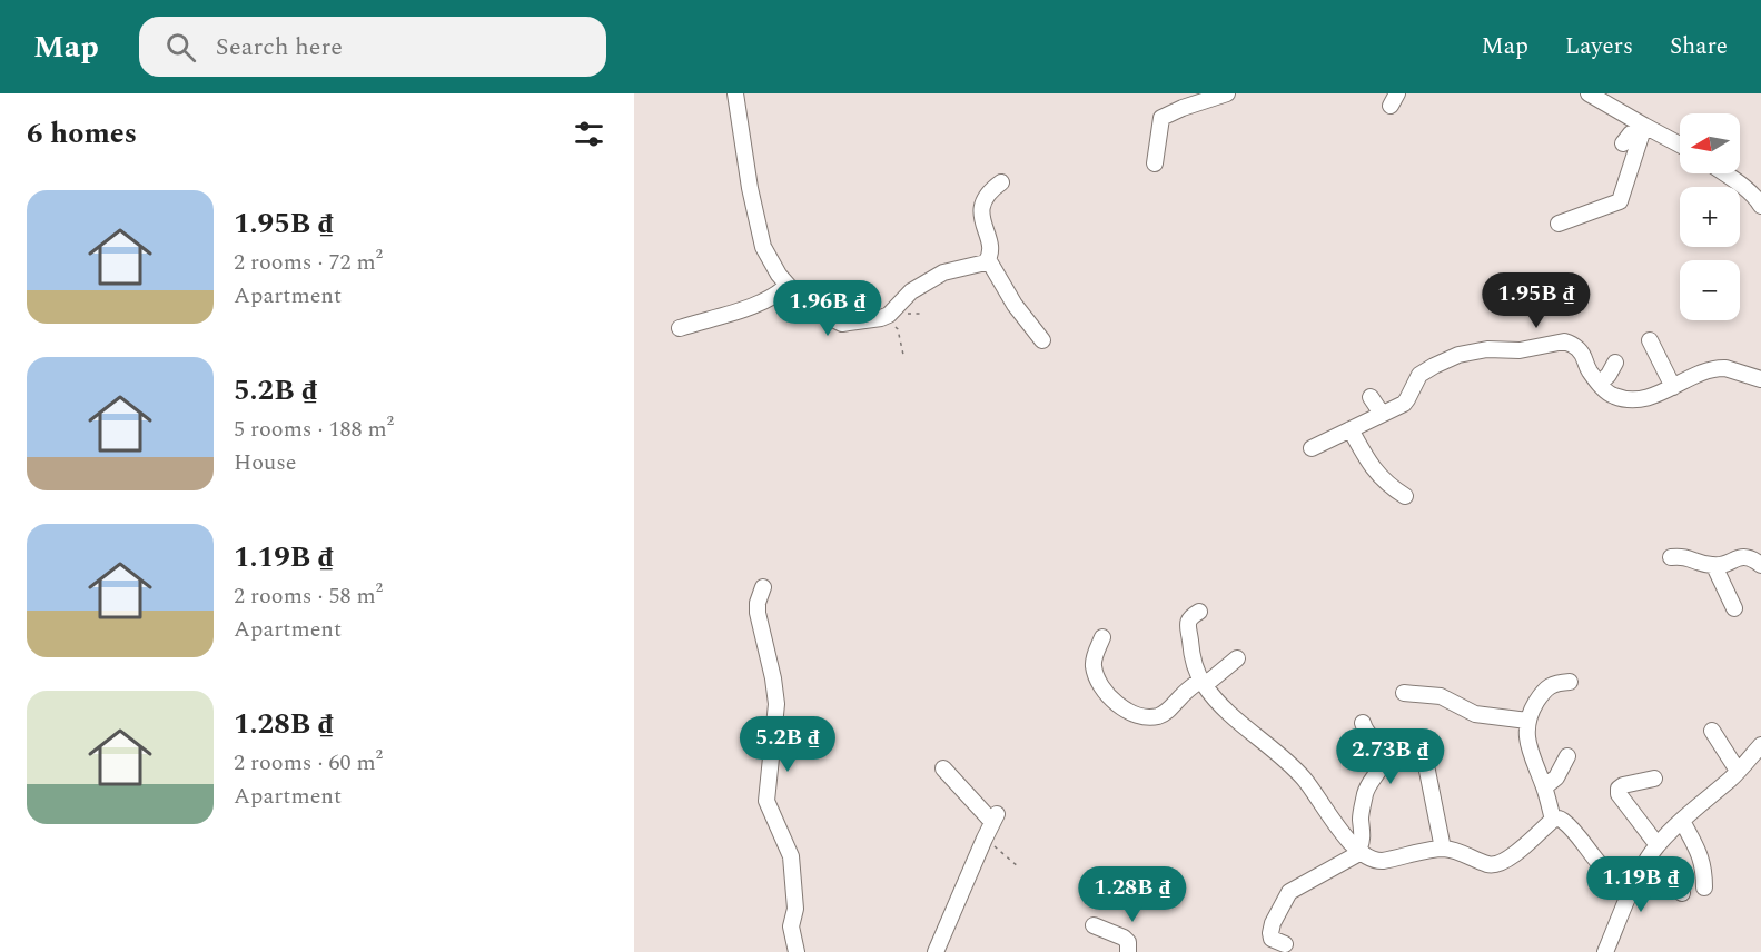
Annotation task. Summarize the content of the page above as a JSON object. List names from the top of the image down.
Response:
{
  "north": "left",
  "page": {
    "header": "Map",
    "search": "Search here",
    "nav": ["Map", "Layers", "Share"],
    "heading": "6 homes",
    "map_buttons": ["+", "−"],
    "list": [
      {
        "name": "1.95B ₫",
        "note": "2 rooms · 72 m² · Apartment"
      },
      {
        "name": "5.2B ₫",
        "note": "5 rooms · 188 m² · House"
      },
      {
        "name": "1.19B ₫",
        "note": "2 rooms · 58 m² · Apartment"
      },
      {
        "name": "1.28B ₫",
        "note": "2 rooms · 60 m² · Apartment"
      }
    ],
    "price": [
      "1.95B ₫",
      "1.96B ₫",
      "5.2B ₫",
      "2.73B ₫",
      "1.19B ₫",
      "1.28B ₫"
    ]
  }
}
